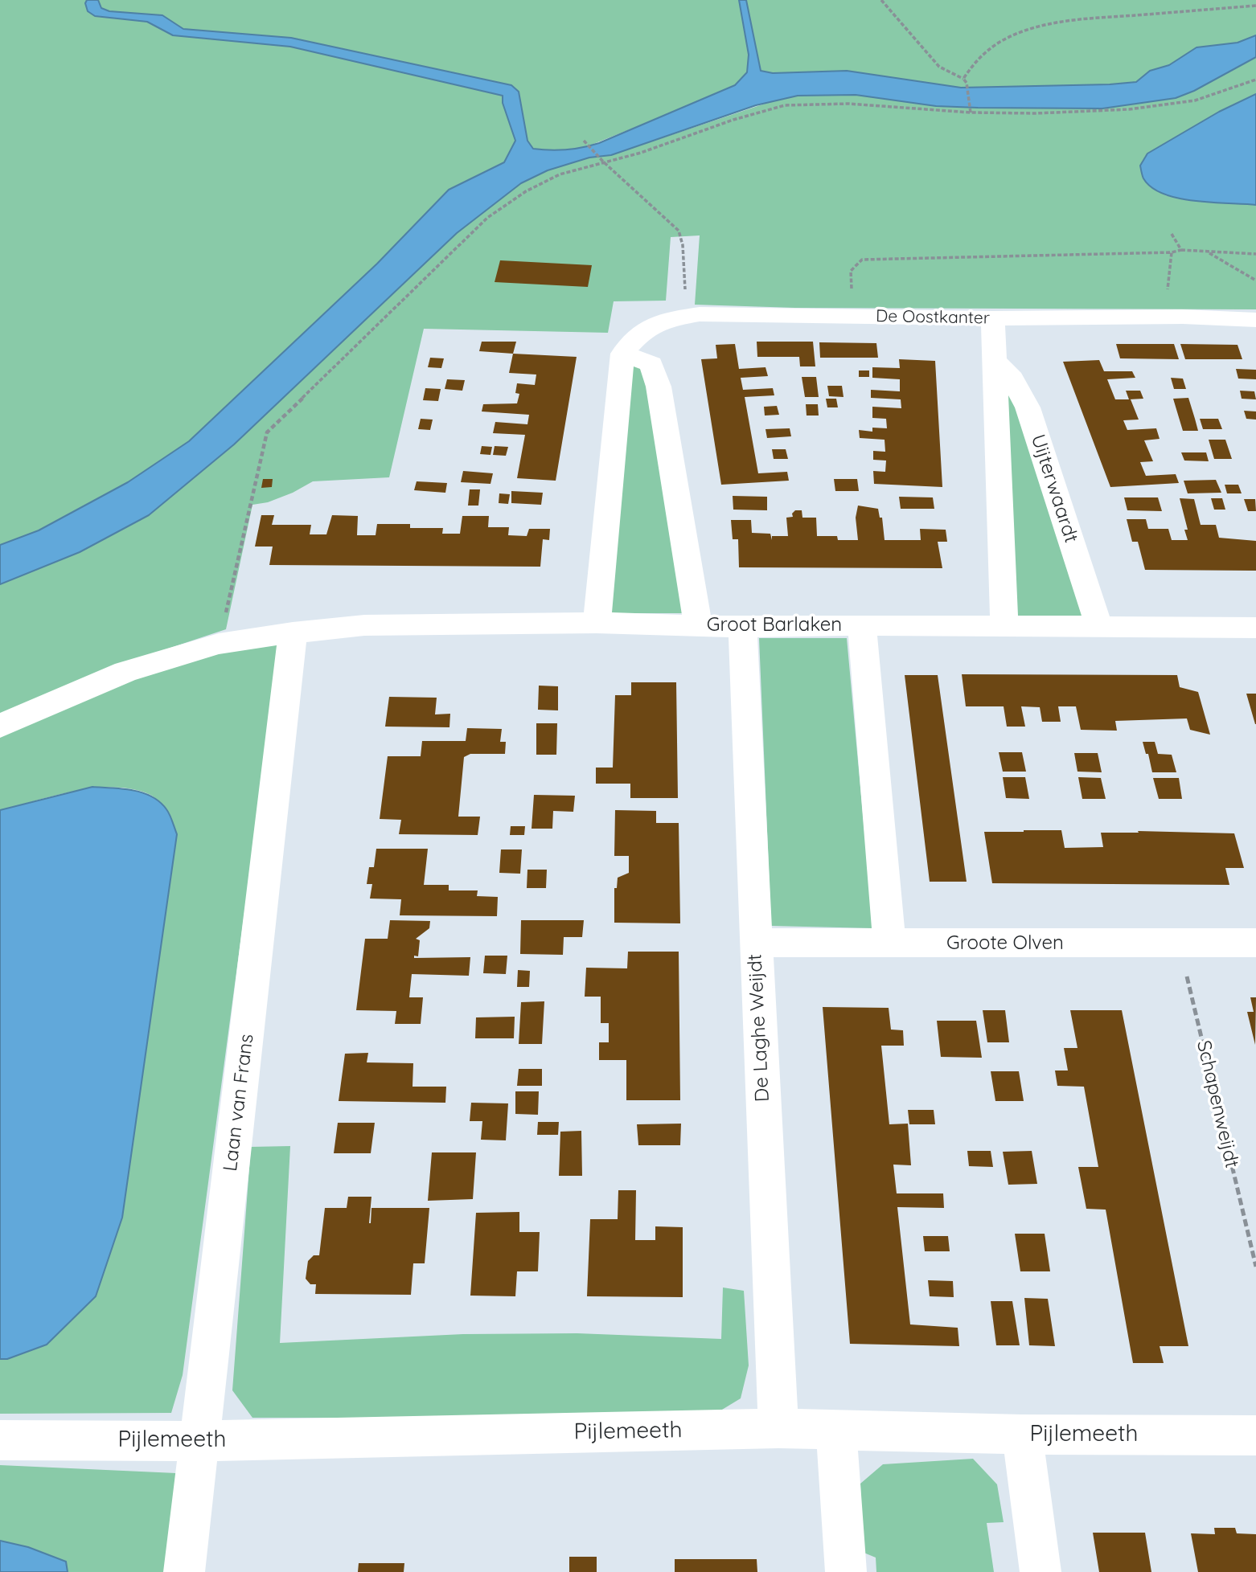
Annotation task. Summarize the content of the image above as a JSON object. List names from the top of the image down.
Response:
{
  "streets": {
    "street": [
      "De Oostkanter",
      "Uijterwaardt",
      "Groot Barlaken",
      "Groote Olven",
      "De Laghe Weijdt",
      "Laan van Frans",
      "Pijlemeeth"
    ],
    "path": ["Schapenweijdt"]
  },
  "crossings": [
    ["De Oostkanter", "Uijterwaardt"],
    ["Uijterwaardt", "Groot Barlaken"],
    ["Groot Barlaken", "De Laghe Weijdt"],
    ["Groot Barlaken", "Laan van Frans"],
    ["Groote Olven", "De Laghe Weijdt"],
    ["Groote Olven", "Schapenweijdt"],
    ["De Laghe Weijdt", "Pijlemeeth"],
    ["Laan van Frans", "Pijlemeeth"]
  ]
}
